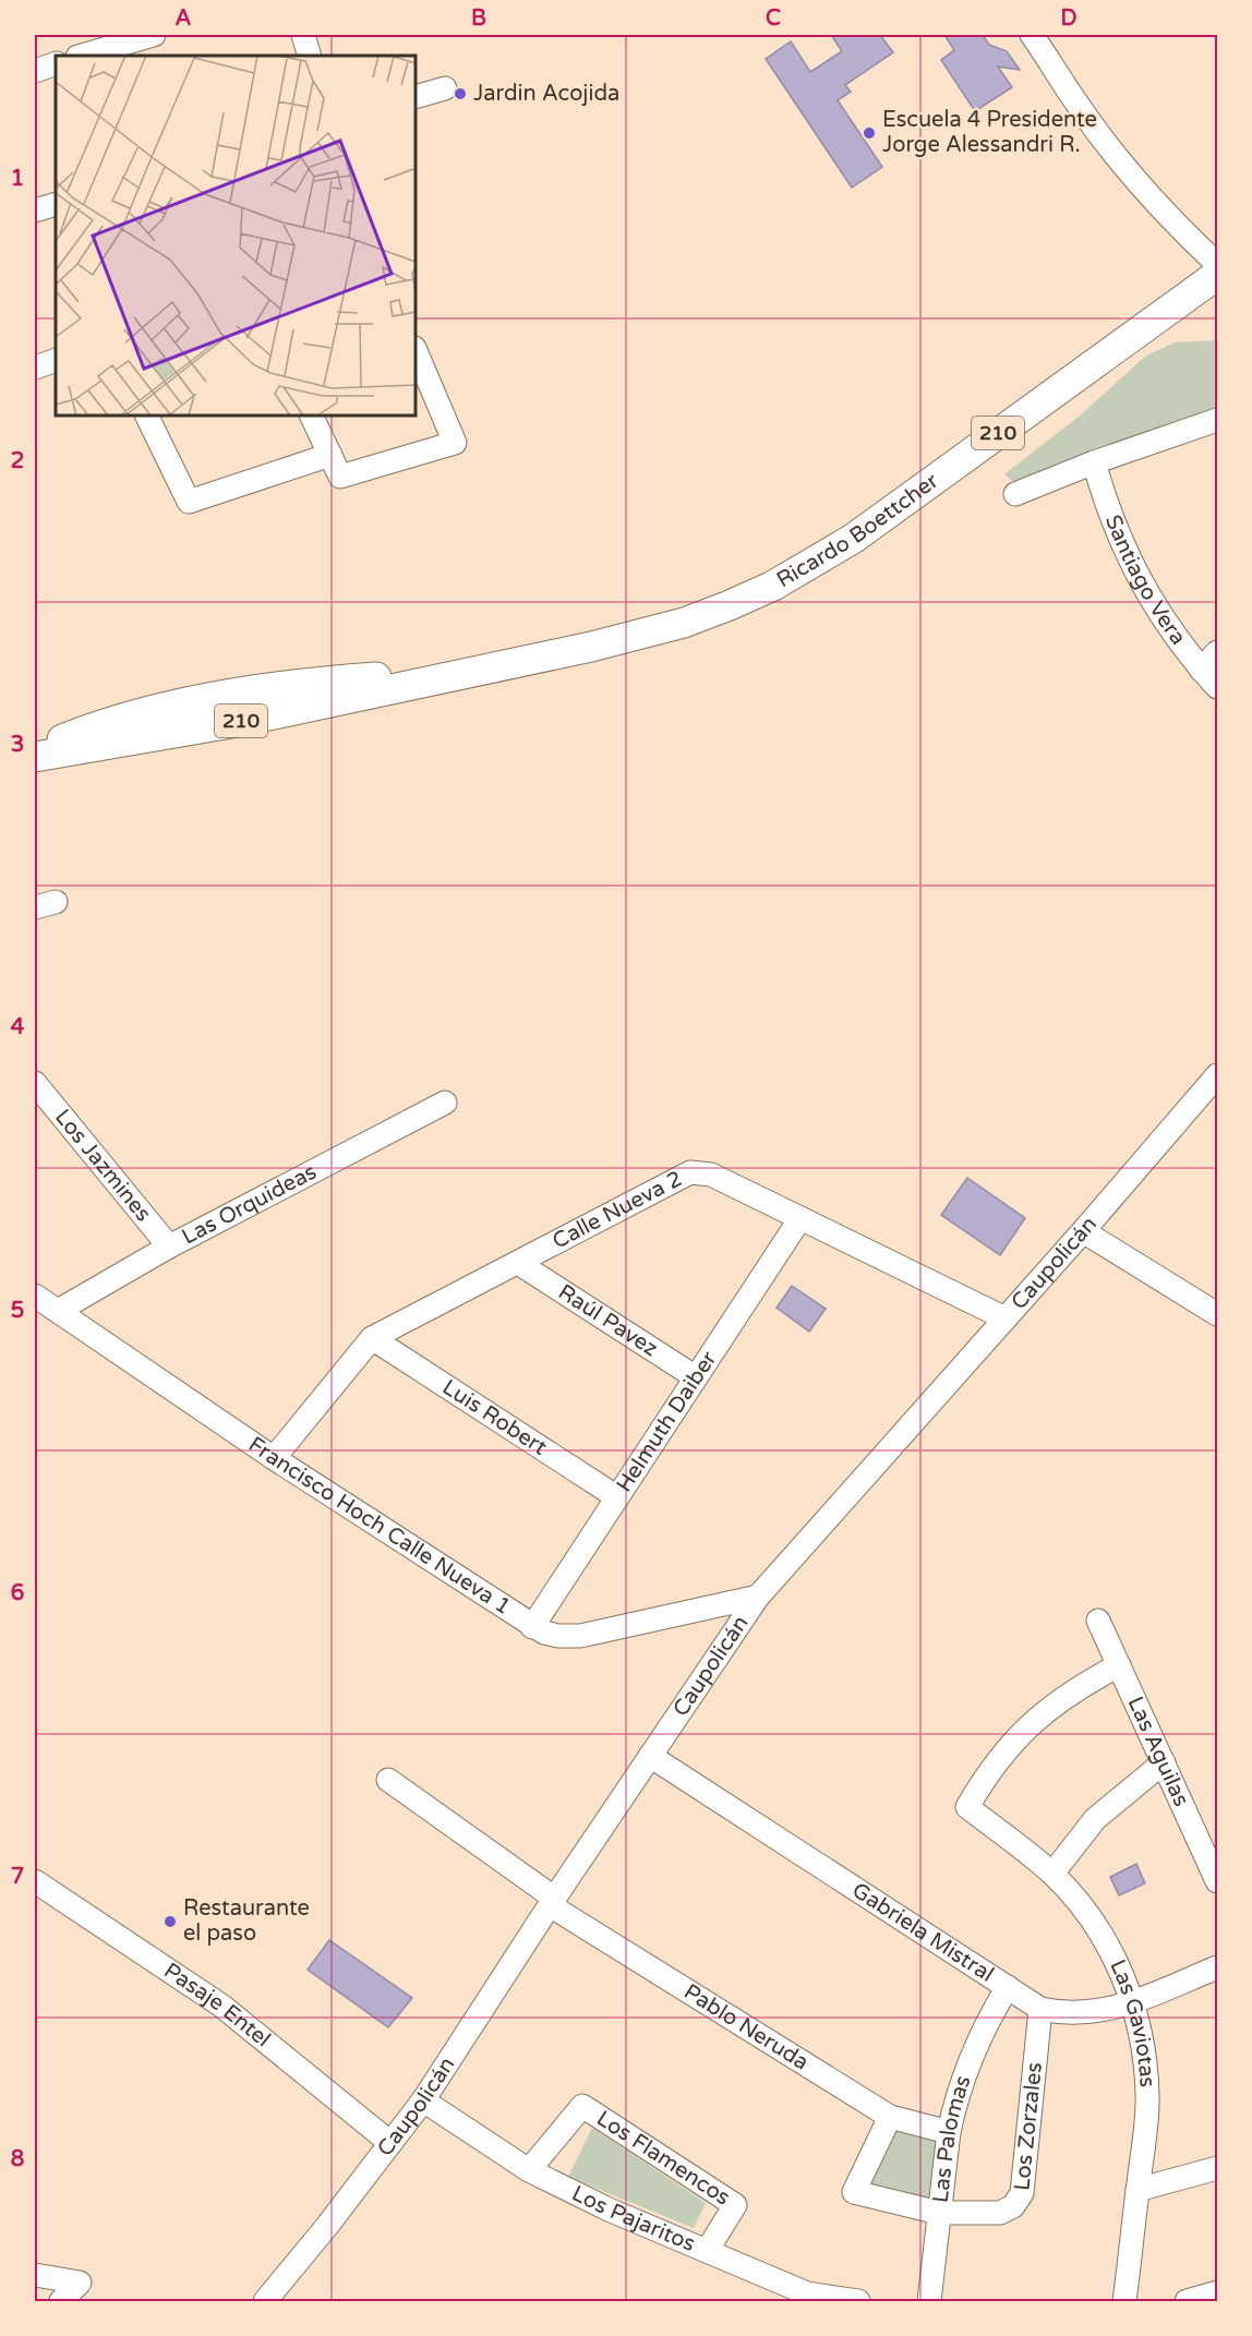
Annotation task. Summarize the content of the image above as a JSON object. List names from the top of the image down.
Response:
{
  "streets": {
    "main road": ["210", "Ricardo Boettcher"],
    "street": [
      "Santiago Vera",
      "Los Jazmines",
      "Las Orquideas",
      "Calle Nueva 2",
      "Caupolicán",
      "Raúl Pavez",
      "Luis Robert",
      "Helmuth Daiber",
      "Francisco Hoch Calle Nueva 1",
      "Las Aguilas",
      "Gabriela Mistral",
      "Pasaje Entel",
      "Las Gaviotas",
      "Pablo Neruda",
      "Los Zorzales",
      "Las Palomas",
      "Los Flamencos",
      "Los Pajaritos"
    ]
  },
  "crossings": [
    ["Los Jazmines", "Las Orquideas"],
    ["Las Orquideas", "Francisco Hoch Calle Nueva 1"],
    ["Calle Nueva 2", "Caupolicán"],
    ["Calle Nueva 2", "Raúl Pavez"],
    ["Calle Nueva 2", "Luis Robert"],
    ["Calle Nueva 2", "Helmuth Daiber"],
    ["Calle Nueva 2", "Francisco Hoch Calle Nueva 1"],
    ["Caupolicán", "Francisco Hoch Calle Nueva 1"],
    ["Caupolicán", "Gabriela Mistral"],
    ["Caupolicán", "Pasaje Entel"],
    ["Caupolicán", "Pablo Neruda"],
    ["Caupolicán", "Los Pajaritos"],
    ["Raúl Pavez", "Helmuth Daiber"],
    ["Luis Robert", "Helmuth Daiber"],
    ["Helmuth Daiber", "Francisco Hoch Calle Nueva 1"],
    ["Las Aguilas", "Las Gaviotas"],
    ["Gabriela Mistral", "Las Gaviotas"],
    ["Gabriela Mistral", "Los Zorzales"],
    ["Gabriela Mistral", "Las Palomas"],
    ["Pablo Neruda", "Los Zorzales"],
    ["Pablo Neruda", "Las Palomas"],
    ["Los Zorzales", "Las Palomas"],
    ["Los Flamencos", "Los Pajaritos"]
  ],
  "places": ["Jardin Acojida", "Escuela 4 Presidente Jorge Alessandri R.", "Restaurante el paso"],
  "grid": {
    "columns": [
      "A",
      "B",
      "C",
      "D"
    ],
    "rows": [
      "1",
      "2",
      "3",
      "4",
      "5",
      "6",
      "7",
      "8"
    ]
  }
}
